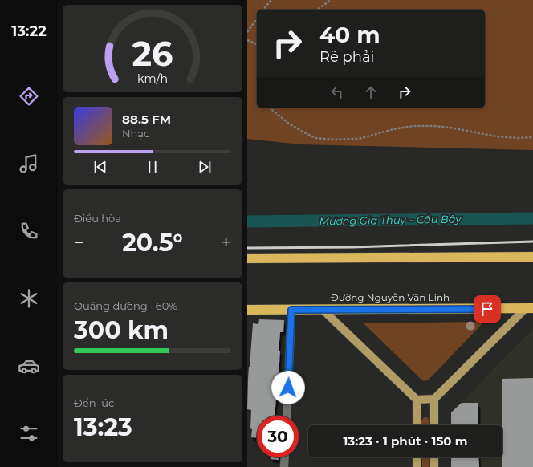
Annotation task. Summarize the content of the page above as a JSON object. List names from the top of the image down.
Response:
{
  "streets": {
    "highway": ["Đường Nguyễn Văn Linh"]
  },
  "water": ["Mương Gia Thụy – Cầu Bây"],
  "page": {
    "tabs": "13:22",
    "turn": ["40 m", "Rẽ phải"],
    "song": ["88.5 FM", "Nhạc"],
    "tile": [
      "Điều hòa",
      ["Quãng đường · 60%", "300 km"],
      ["Đến lúc", "13:23"]
    ],
    "heat": ["−", "20.5°", "+"],
    "limit": "30",
    "trip": "13:23 · 1 phút · 150 m",
    "gauge": ["26", "km/h"]
  }
}
